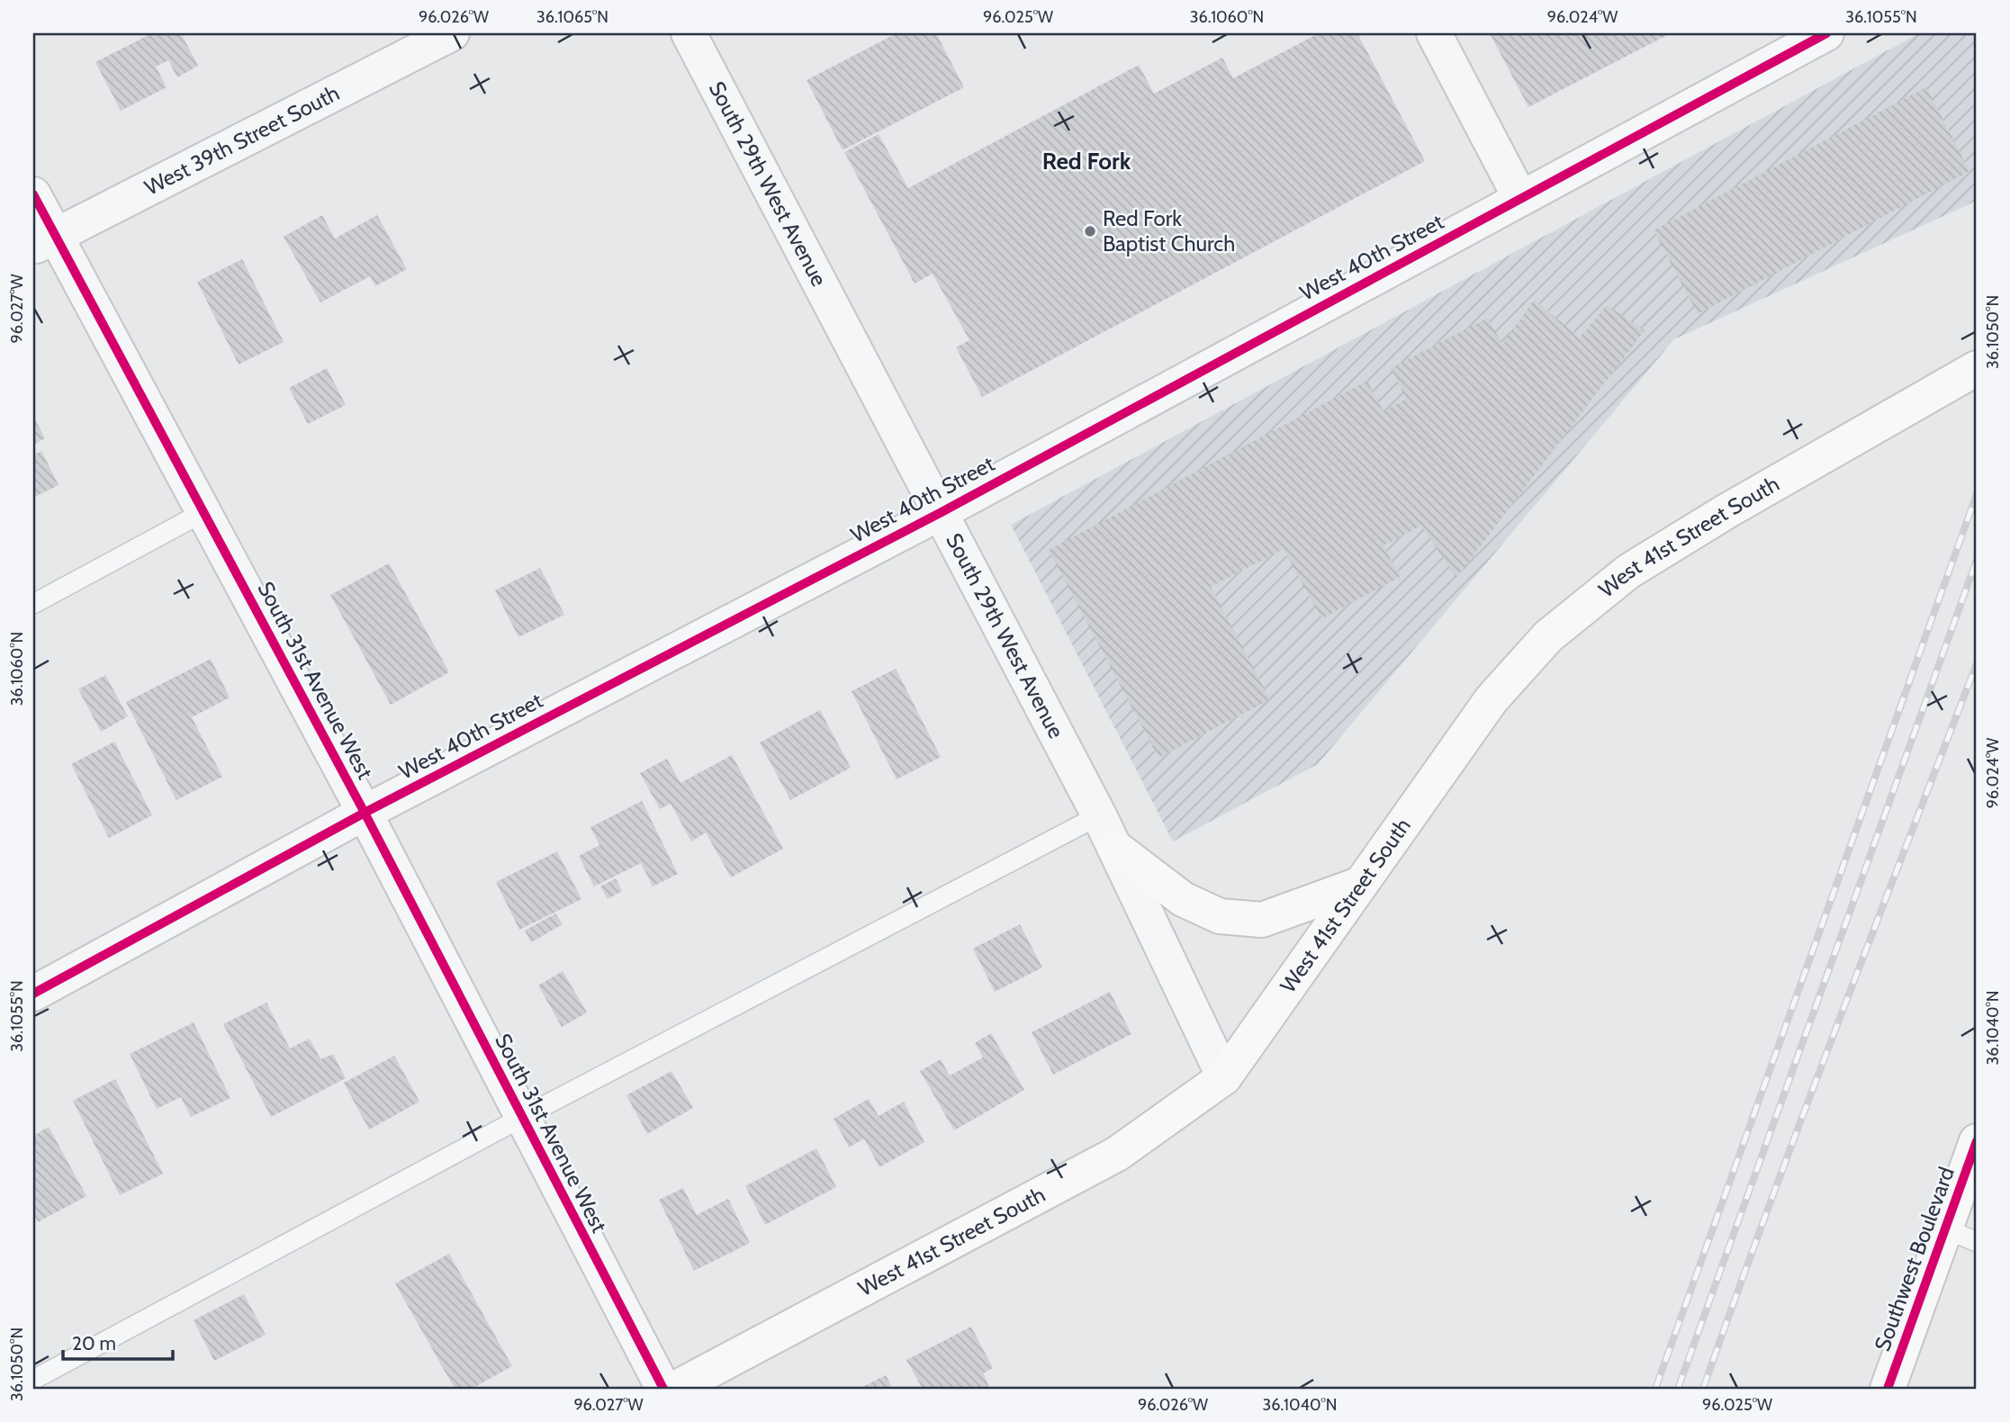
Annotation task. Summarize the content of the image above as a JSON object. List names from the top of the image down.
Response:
{
  "streets": {
    "main road": ["West 41st Street South", "Southwest Boulevard"],
    "street": [
      "West 39th Street South",
      "South 29th West Avenue",
      "West 40th Street",
      "South 31st Avenue West"
    ]
  },
  "crossings": [
    ["West 39th Street South", "South 31st Avenue West"],
    ["South 29th West Avenue", "West 40th Street"],
    ["South 29th West Avenue", "West 41st Street South"],
    ["West 40th Street", "South 31st Avenue West"]
  ],
  "districts": ["Red Fork"],
  "places": ["Red Fork Baptist Church"],
  "scale_bar": "20 m",
  "coordinates": [
    "96.026°W",
    "36.1065°N",
    "96.025°W",
    "36.1060°N",
    "96.024°W",
    "36.1055°N",
    "96.027°W",
    "36.1050°N",
    "36.1040°N"
  ]
}
